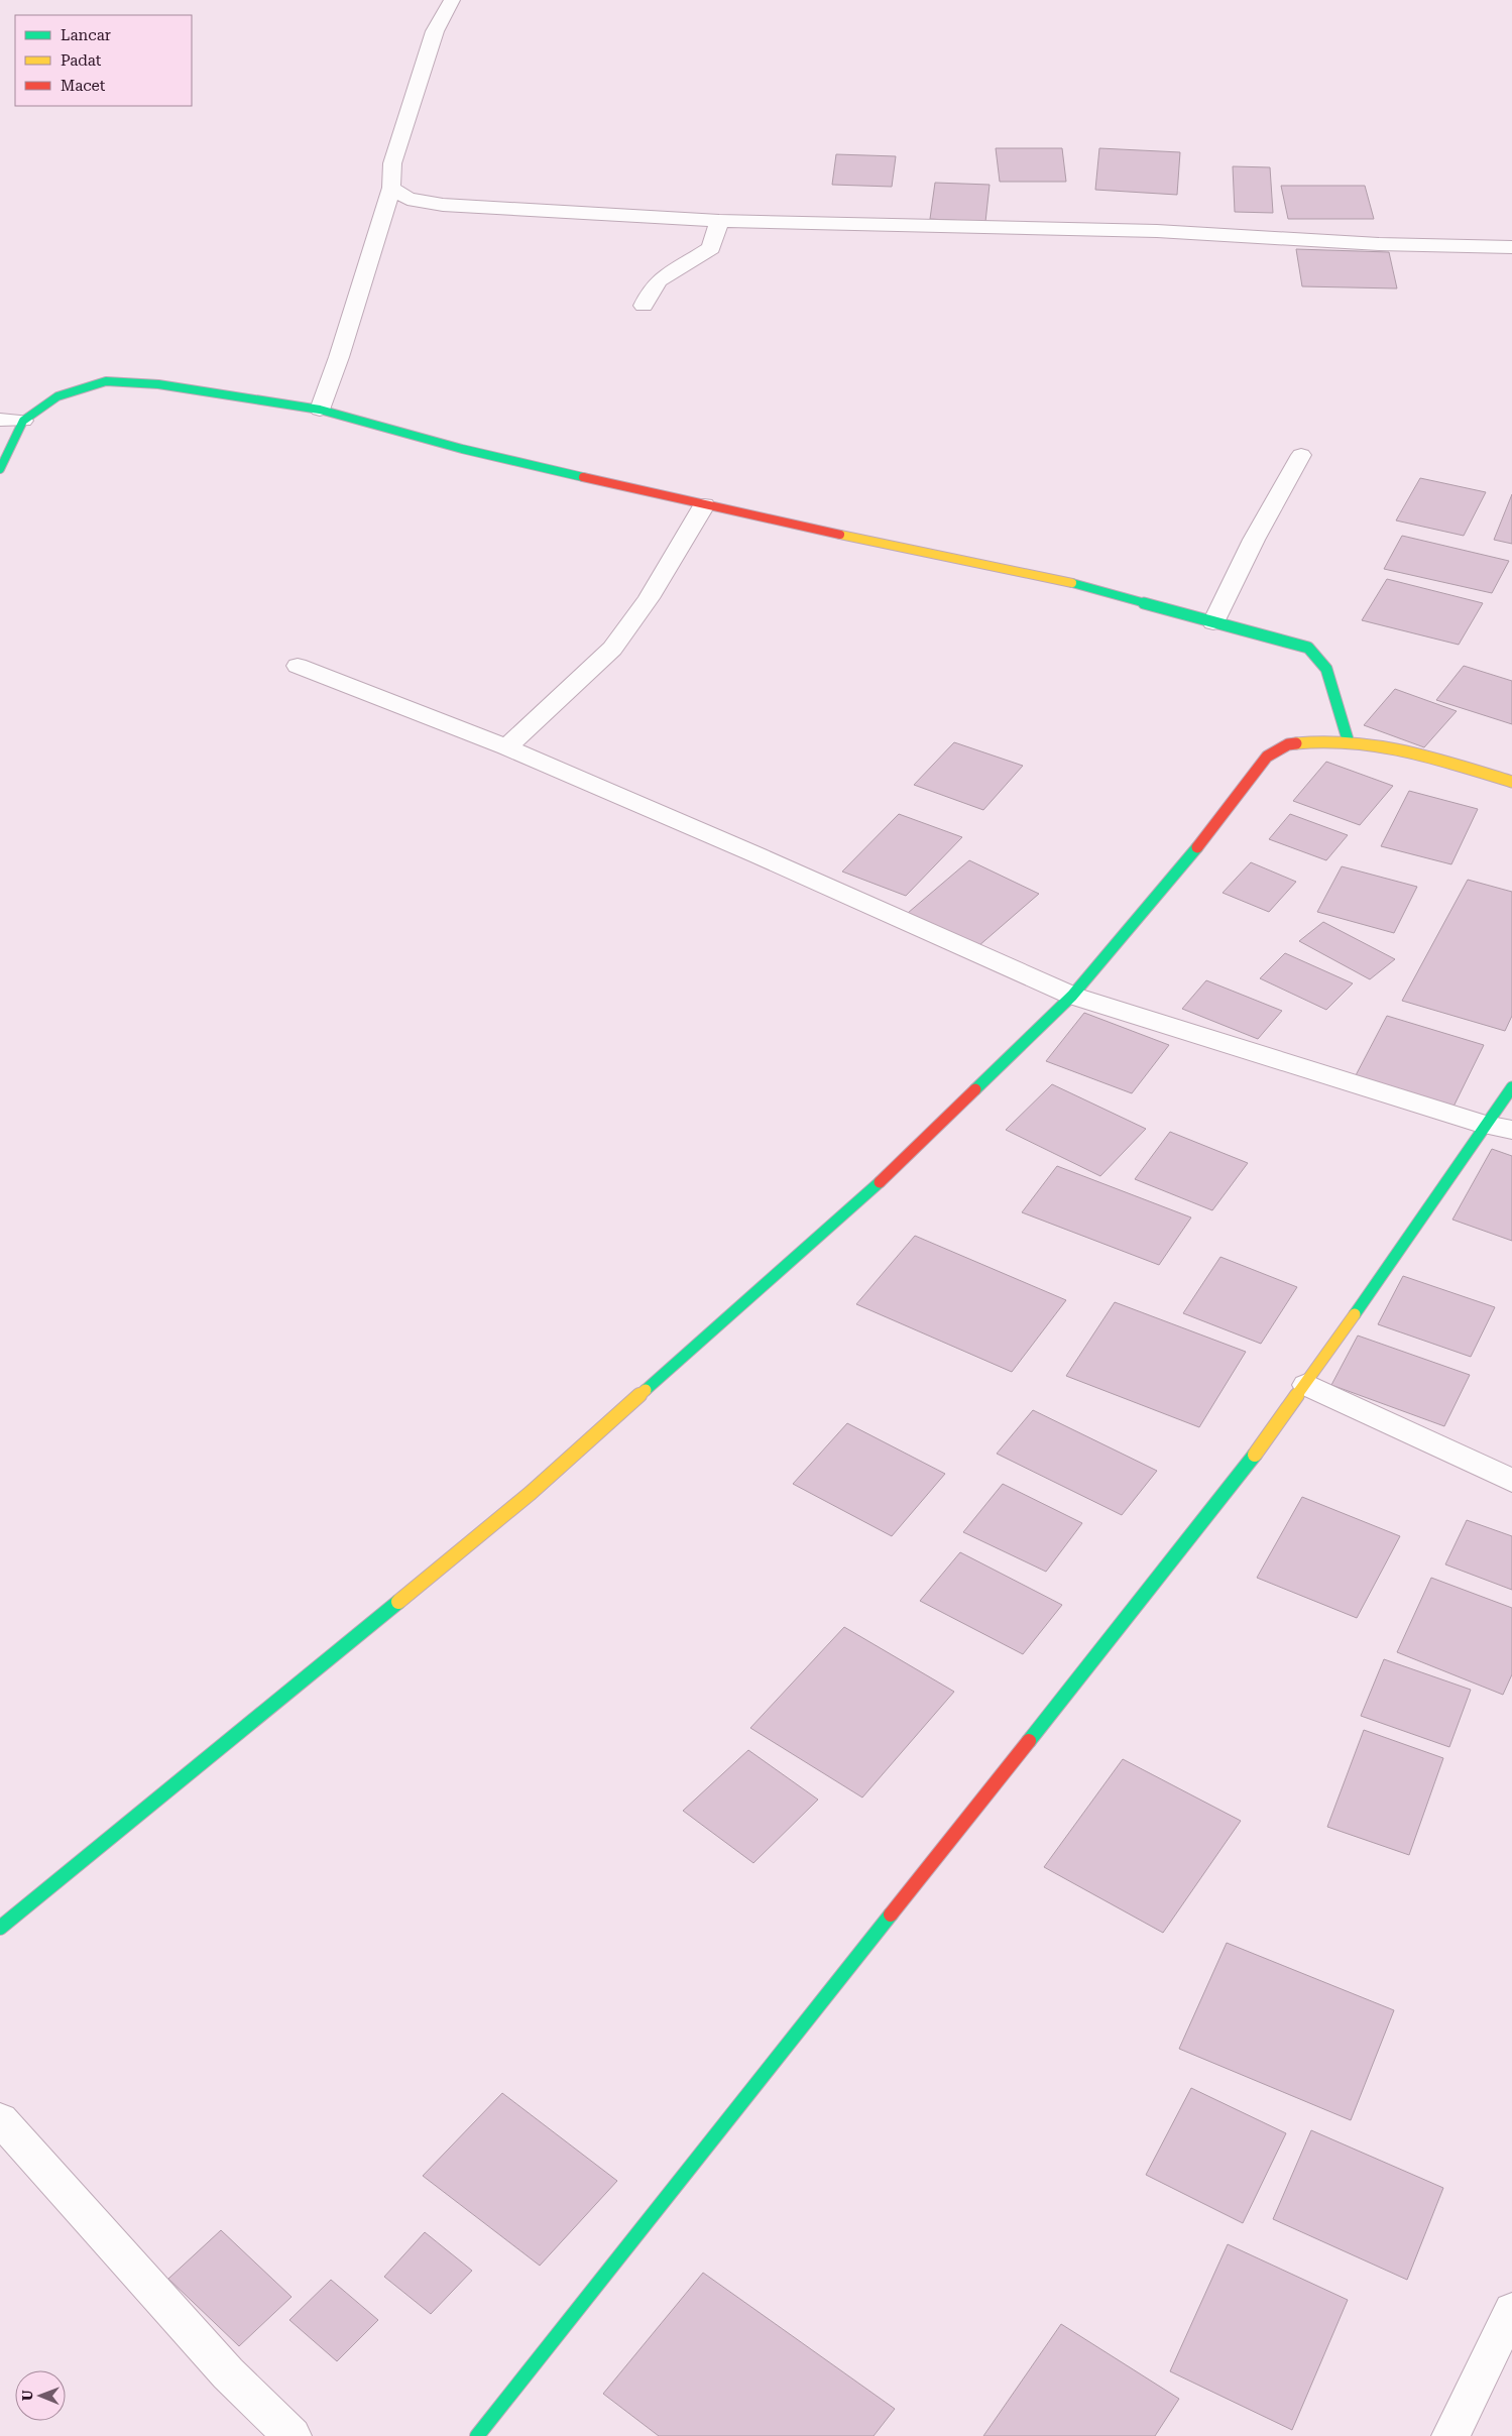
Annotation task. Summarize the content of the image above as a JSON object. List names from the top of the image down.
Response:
{
  "legend": ["Lancar", "Padat", "Macet"],
  "north": "left"
}
